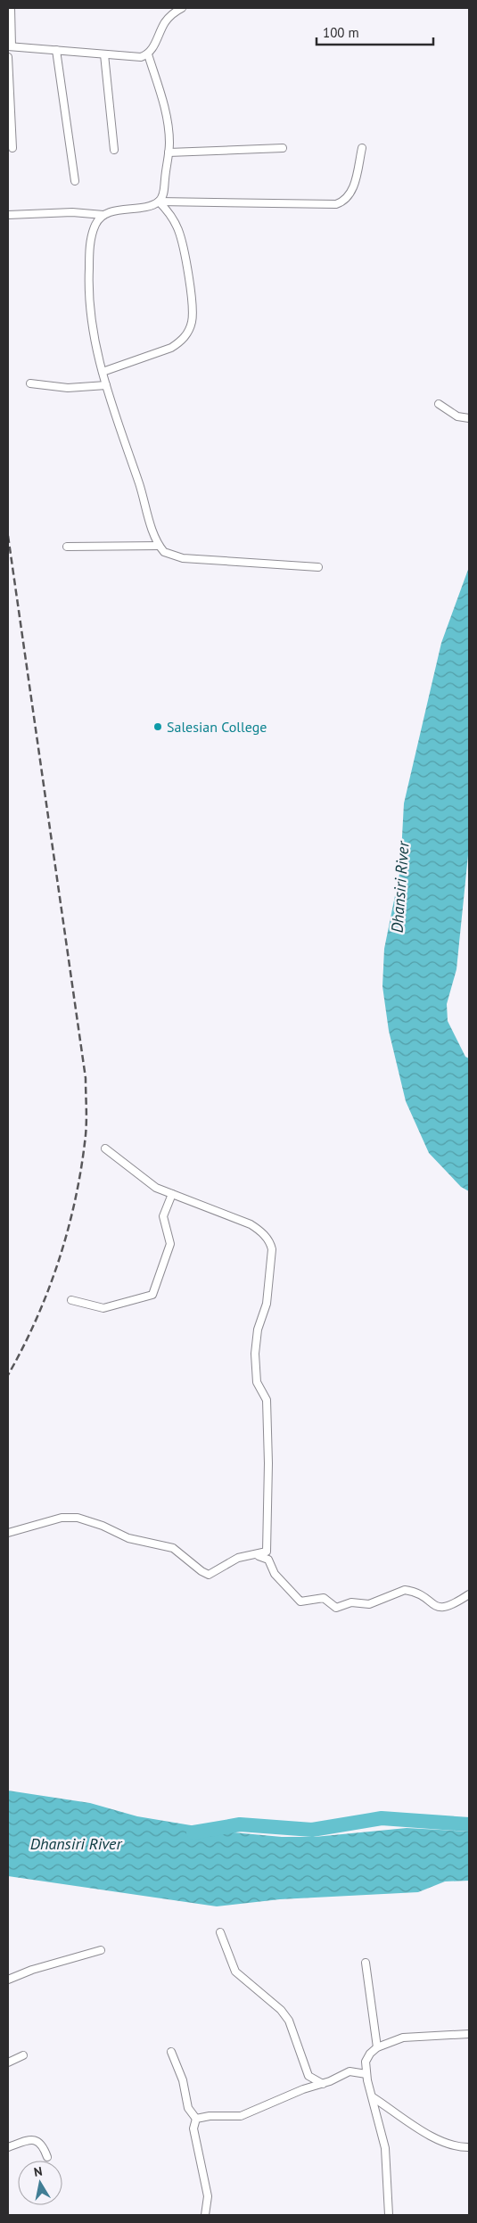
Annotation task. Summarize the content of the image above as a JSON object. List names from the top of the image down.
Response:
{
  "water": ["Dhansiri River"],
  "places": ["Salesian College"],
  "scale_bar": "100 m",
  "north": "top"
}
